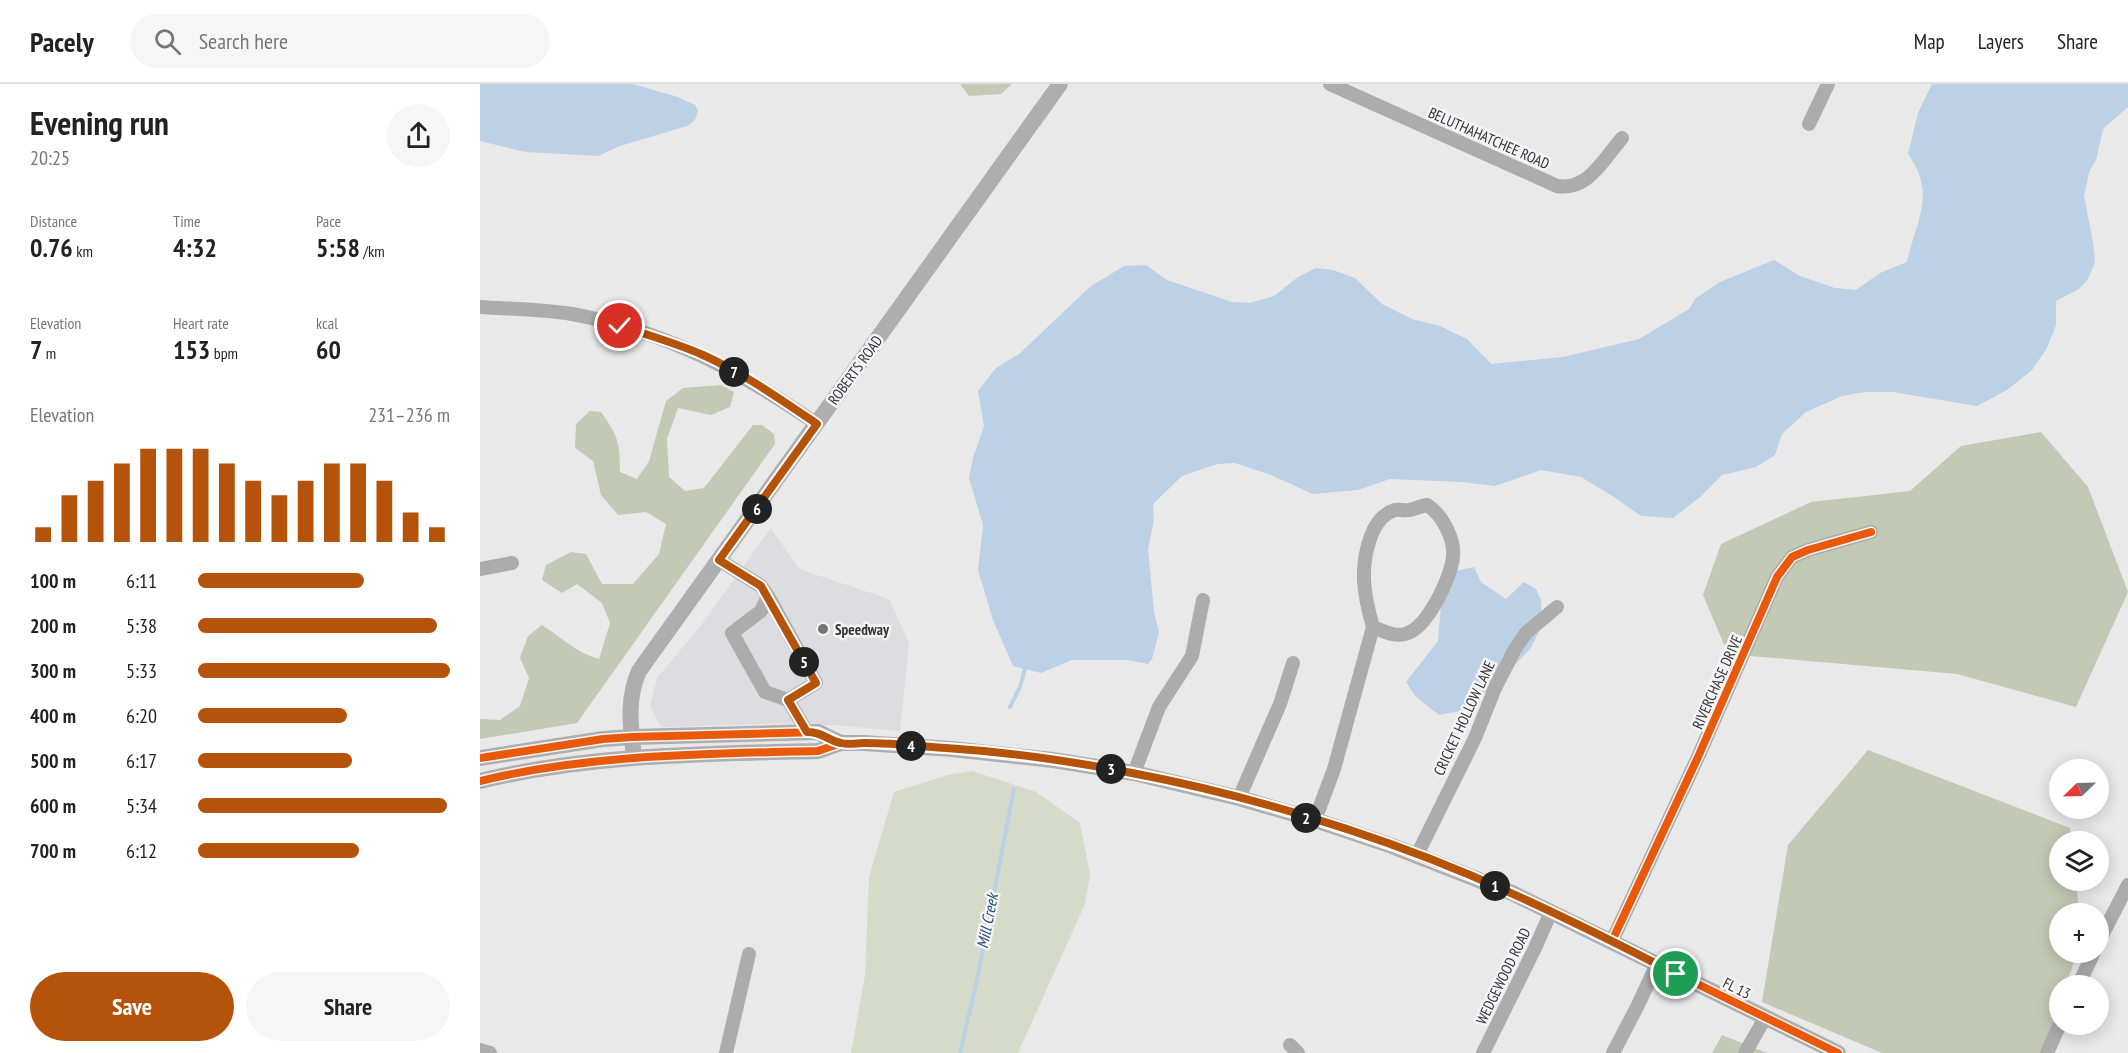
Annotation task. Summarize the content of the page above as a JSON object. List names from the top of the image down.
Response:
{
  "streets": {
    "main road": ["ROBERTS ROAD", "FL 13"],
    "street": [
      "BELUTHAHATCHEE ROAD",
      "RIVERCHASE DRIVE",
      "CRICKET HOLLOW LANE",
      "WEDGEWOOD ROAD"
    ]
  },
  "crossings": [
    ["RIVERCHASE DRIVE", "FL 13"],
    ["CRICKET HOLLOW LANE", "FL 13"],
    ["WEDGEWOOD ROAD", "FL 13"]
  ],
  "water": ["Mill Creek"],
  "places": ["Speedway"],
  "north": "bottom left",
  "page": {
    "header": "Pacely",
    "search": "Search here",
    "nav": ["Map", "Layers", "Share"],
    "heading": ["Evening run", "20:25"],
    "stats": [
      ["Distance", "0.76 km"],
      ["Time", "4:32"],
      ["Pace", "5:58 /km"],
      ["Elevation", "7 m"],
      ["Heart rate", "153 bpm"],
      ["kcal", "60"]
    ],
    "pins": [
      "7",
      "6",
      "5",
      "4",
      "3",
      "2",
      "1"
    ],
    "chart": ["Elevation", "231–236 m"],
    "list": [
      {
        "name": "100 m",
        "note": "6:11"
      },
      {
        "name": "200 m",
        "note": "5:38"
      },
      {
        "name": "300 m",
        "note": "5:33"
      },
      {
        "name": "400 m",
        "note": "6:20"
      },
      {
        "name": "500 m",
        "note": "6:17"
      },
      {
        "name": "600 m",
        "note": "5:34"
      },
      {
        "name": "700 m",
        "note": "6:12"
      }
    ],
    "map_buttons": ["+", "−"],
    "buttons": ["Save", "Share"]
  }
}
